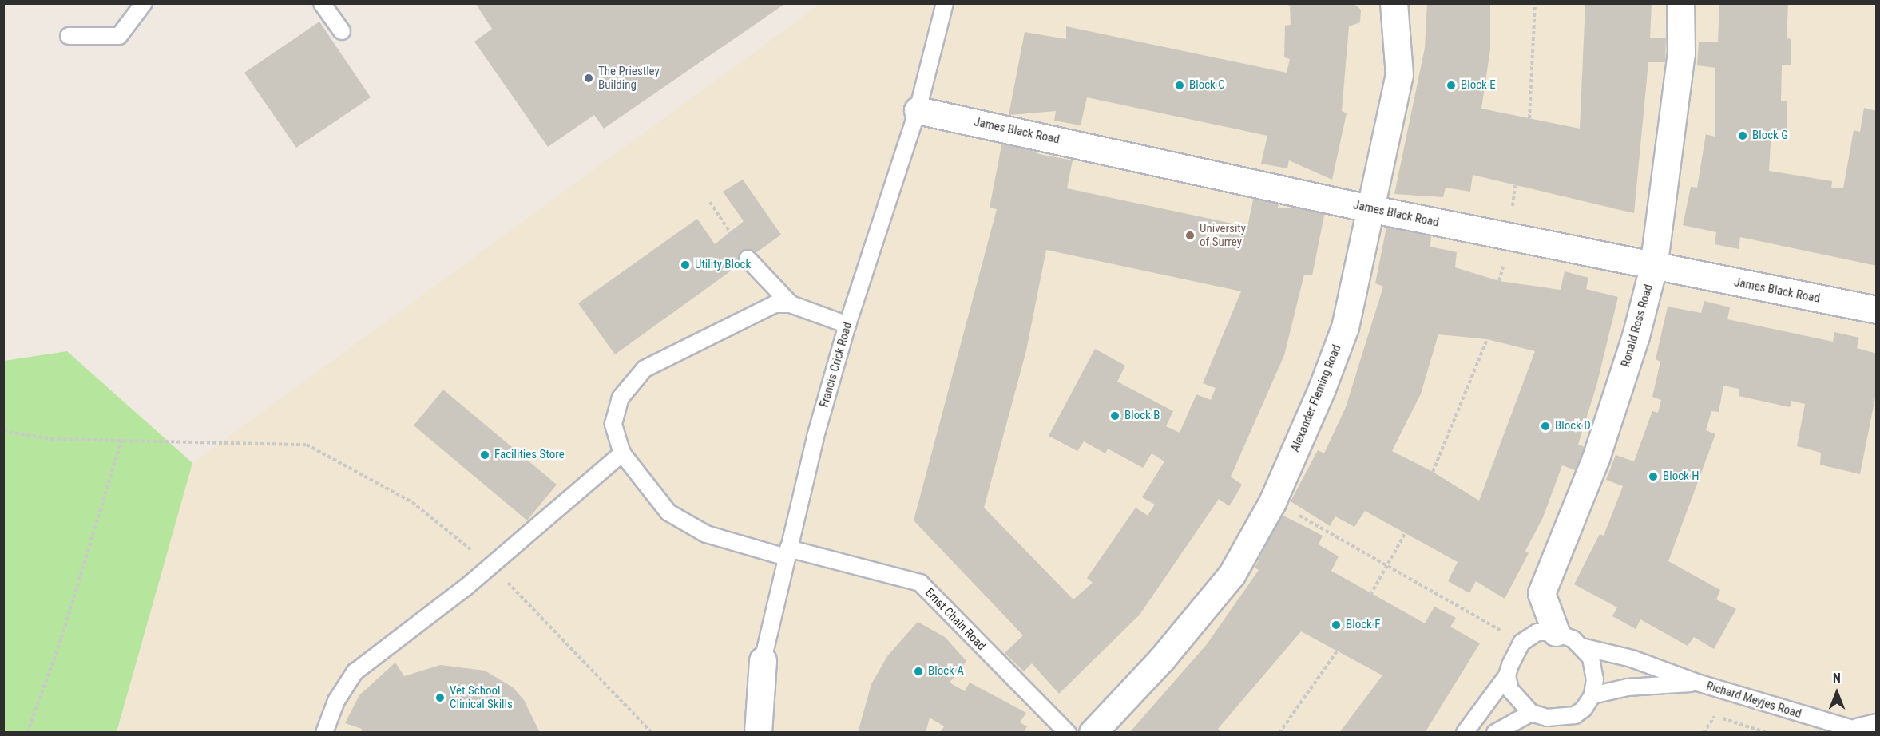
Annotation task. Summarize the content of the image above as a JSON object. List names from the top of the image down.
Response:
{
  "streets": {
    "street": [
      "James Black Road",
      "Ronald Ross Road",
      "Francis Crick Road",
      "Alexander Fleming Road"
    ],
    "lane": ["Ernst Chain Road", "Richard Meyjes Road"]
  },
  "crossings": [
    ["James Black Road", "Ronald Ross Road"],
    ["James Black Road", "Francis Crick Road"],
    ["James Black Road", "Alexander Fleming Road"],
    ["Ronald Ross Road", "Richard Meyjes Road"],
    ["Francis Crick Road", "Ernst Chain Road"]
  ],
  "places": [
    "The Priestley Building",
    "Block C",
    "Block E",
    "Block G",
    "University of Surrey",
    "Utility Block",
    "Block B",
    "Block D",
    "Facilities Store",
    "Block H",
    "Block F",
    "Block A",
    "Vet School Clinical Skills"
  ],
  "north": "top"
}
